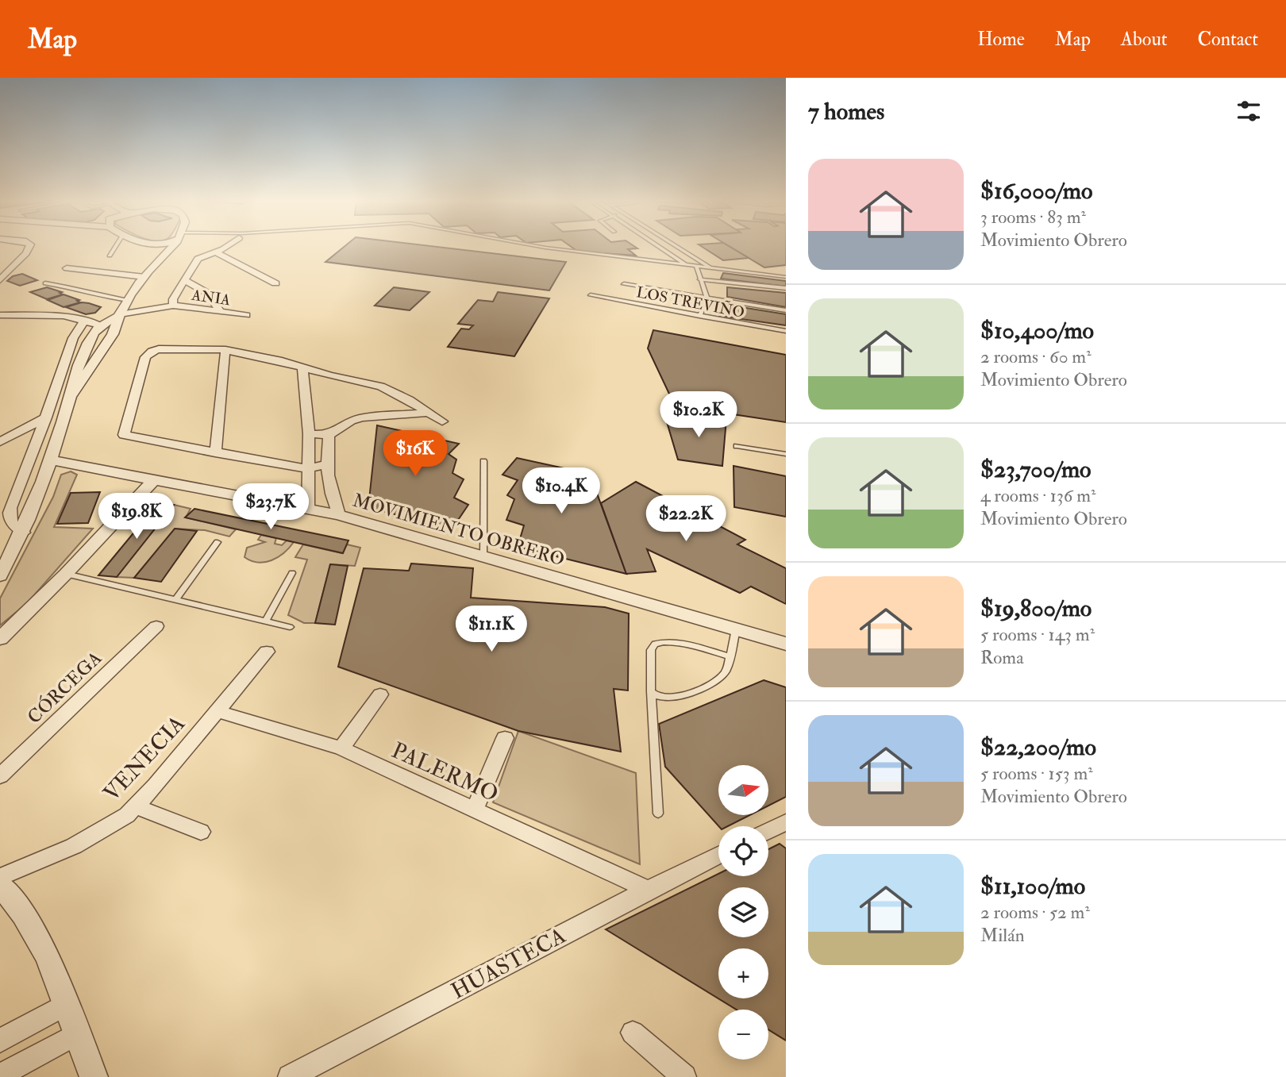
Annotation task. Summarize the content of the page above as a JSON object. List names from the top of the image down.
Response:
{
  "streets": {
    "street": [
      "ANIA",
      "MOVIMIENTO OBRERO",
      "CÓRCEGA",
      "VENECIA",
      "PALERMO",
      "HUASTECA"
    ],
    "lane": ["LOS TREVIÑO"]
  },
  "crossings": [
    ["VENECIA", "PALERMO"],
    ["PALERMO", "HUASTECA"]
  ],
  "north": "right",
  "page": {
    "header": "Map",
    "nav": [
      "Home",
      "Map",
      "About",
      "Contact"
    ],
    "heading": "7 homes",
    "list": [
      {
        "name": "$16,000/mo",
        "note": "3 rooms · 83 m² · Movimiento Obrero"
      },
      {
        "name": "$10,400/mo",
        "note": "2 rooms · 60 m² · Movimiento Obrero"
      },
      {
        "name": "$23,700/mo",
        "note": "4 rooms · 136 m² · Movimiento Obrero"
      },
      {
        "name": "$19,800/mo",
        "note": "5 rooms · 143 m² · Roma"
      },
      {
        "name": "$22,200/mo",
        "note": "5 rooms · 153 m² · Movimiento Obrero"
      },
      {
        "name": "$11,100/mo",
        "note": "2 rooms · 52 m² · Milán"
      }
    ],
    "price": [
      "$10.2K",
      "$16K",
      "$10.4K",
      "$23.7K",
      "$19.8K",
      "$22.2K",
      "$11.1K"
    ],
    "map_buttons": ["+", "−"]
  }
}
